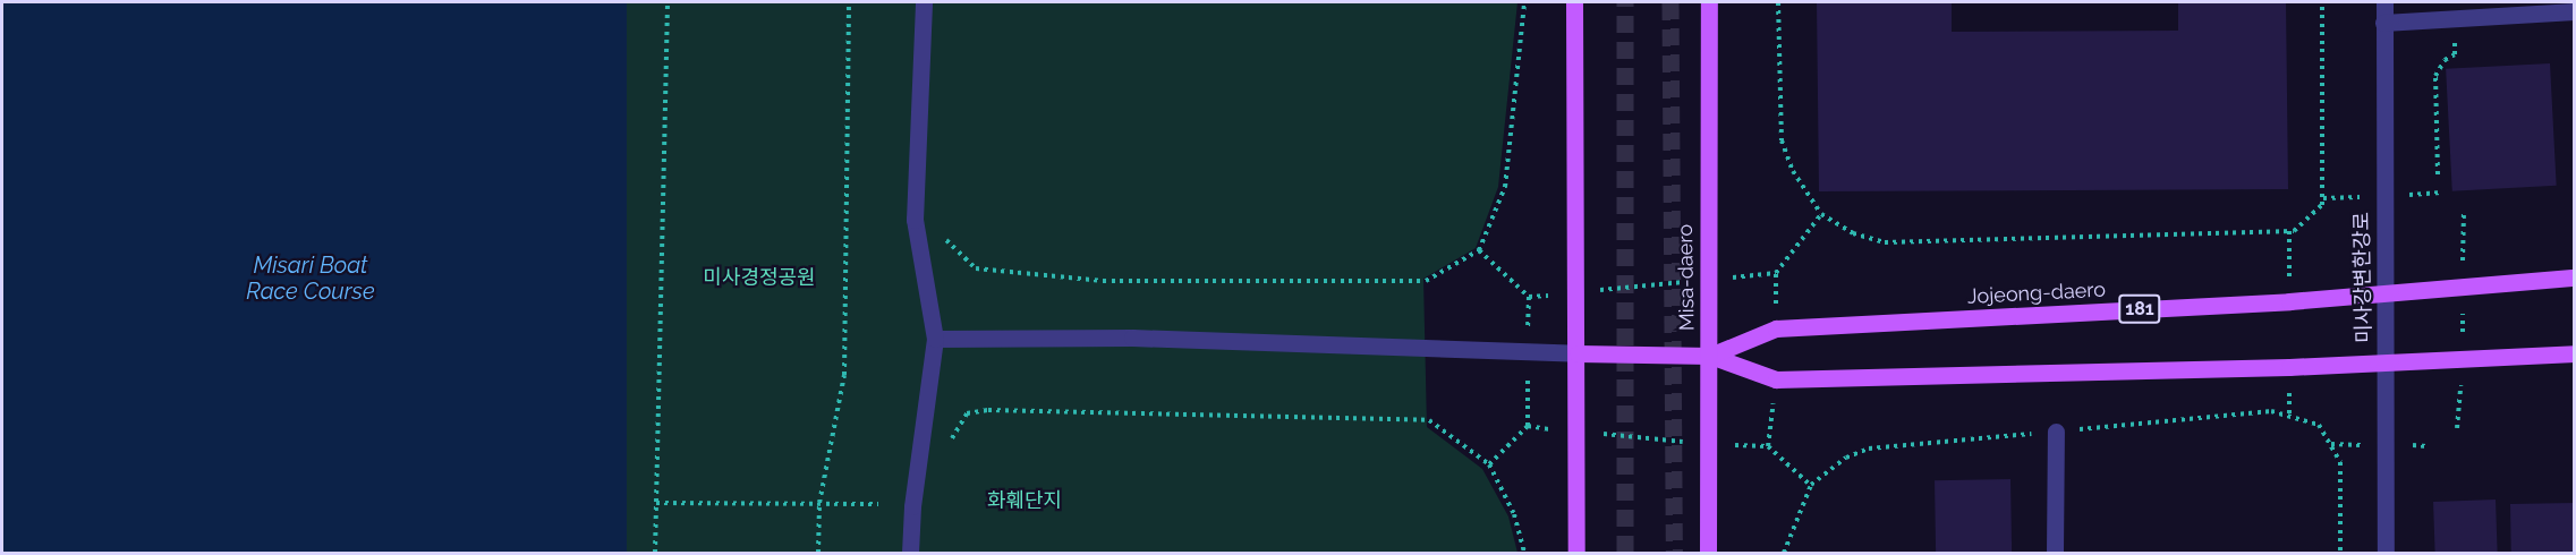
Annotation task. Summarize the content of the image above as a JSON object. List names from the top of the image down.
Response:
{
  "streets": {
    "main road": ["Misa-daero", "Jojeong-daero", "181"],
    "street": ["미사강변한강로"]
  },
  "crossings": [
    ["Misa-daero", "Jojeong-daero"],
    ["미사강변한강로", "Jojeong-daero"]
  ],
  "water": ["Misari Boat Race Course"],
  "parks": ["미사경정공원", "화훼단지"]
}
